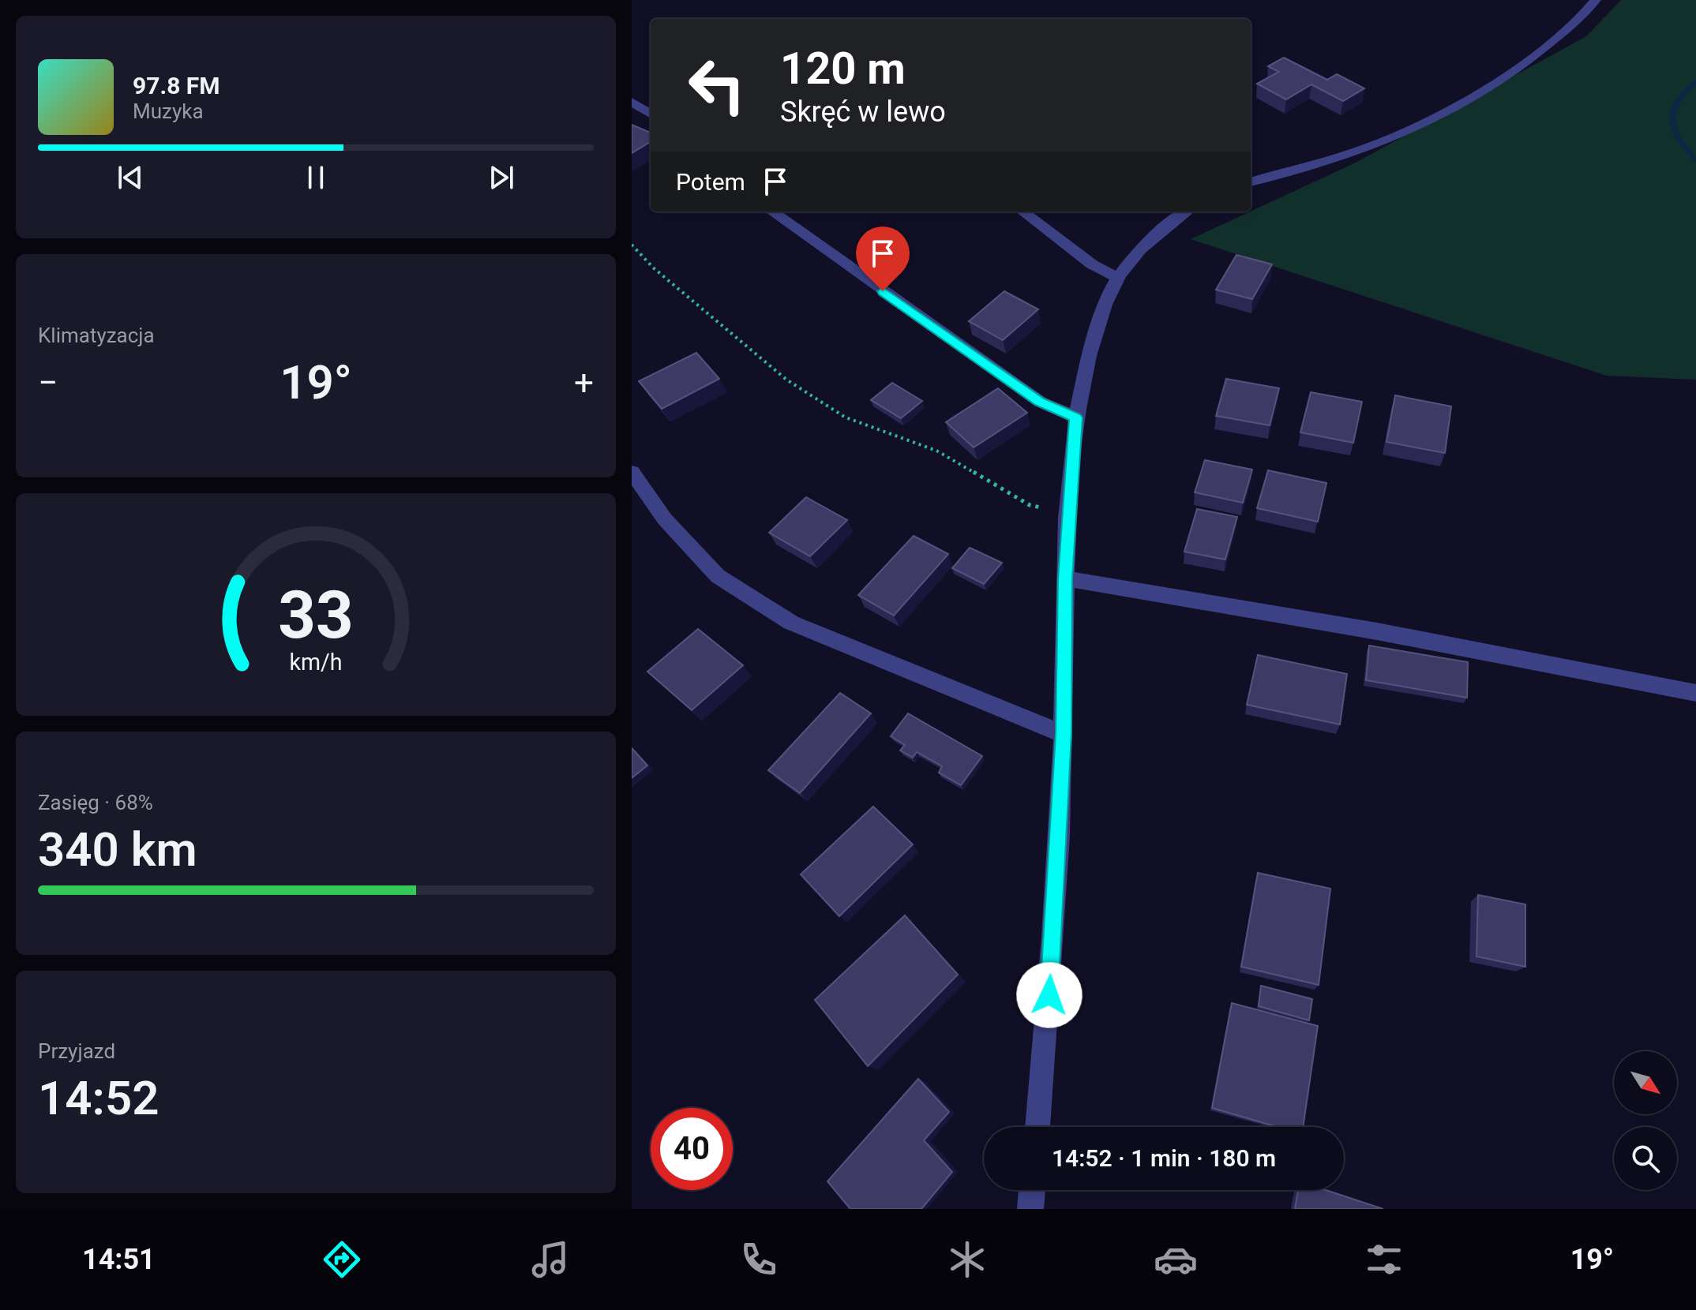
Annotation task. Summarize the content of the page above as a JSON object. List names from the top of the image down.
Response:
{
  "north": "bottom right",
  "page": {
    "turn": ["120 m", "Skręć w lewo"],
    "song": ["97.8 FM", "Muzyka"],
    "then": "Potem",
    "tile": [
      "Klimatyzacja",
      ["Zasięg · 68%", "340 km"],
      ["Przyjazd", "14:52"]
    ],
    "heat": ["−", "19°", "+"],
    "limit": "40",
    "trip": "14:52 · 1 min · 180 m",
    "tabs": ["14:51", "19°"],
    "gauge": ["33", "km/h"]
  }
}
